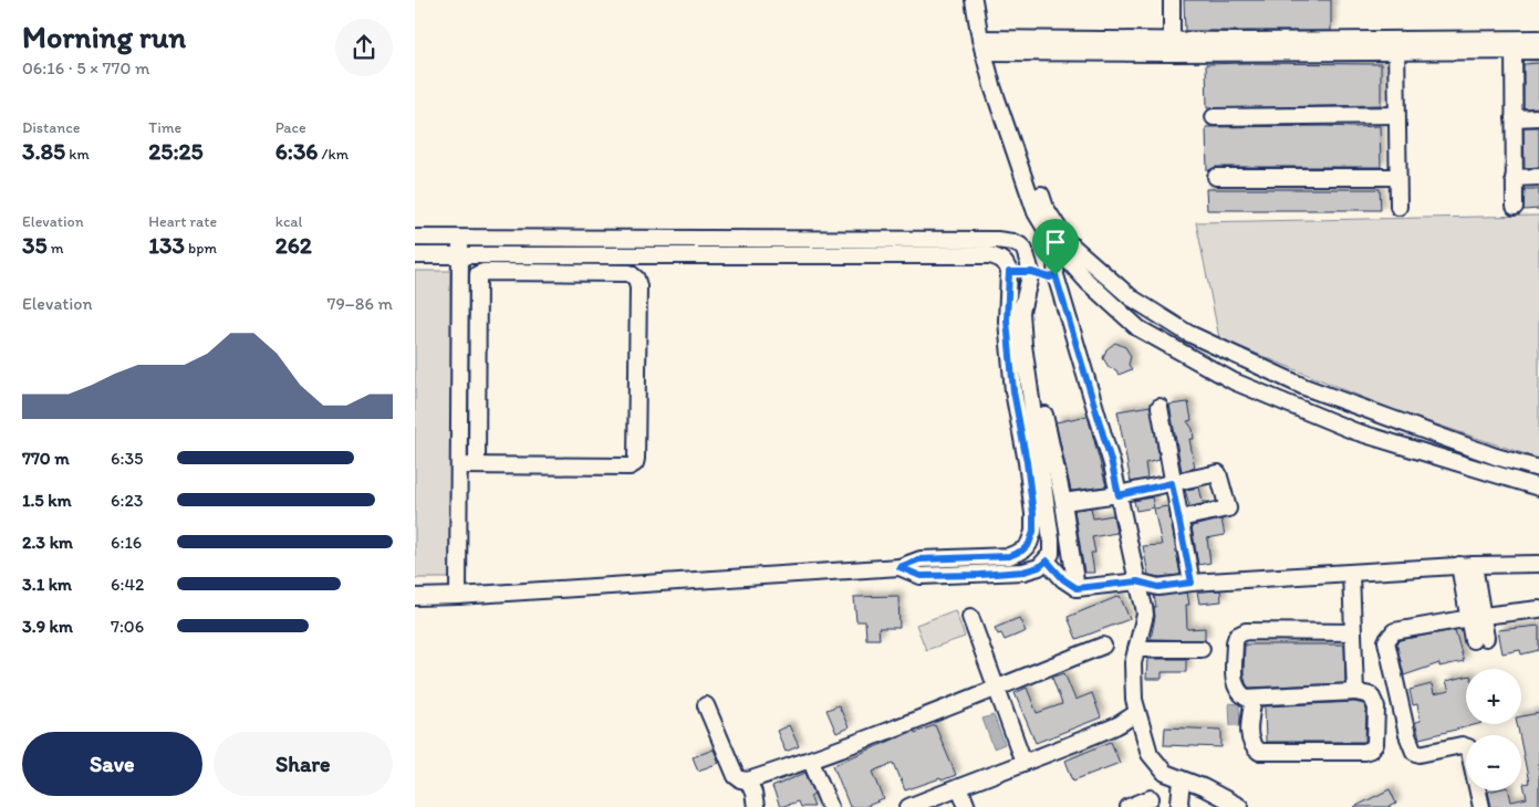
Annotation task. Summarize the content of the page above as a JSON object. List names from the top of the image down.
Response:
{
  "page": {
    "heading": ["Morning run", "06:16 · 5 × 770 m"],
    "stats": [
      ["Distance", "3.85 km"],
      ["Time", "25:25"],
      ["Pace", "6:36 /km"],
      ["Elevation", "35 m"],
      ["Heart rate", "133 bpm"],
      ["kcal", "262"]
    ],
    "chart": ["Elevation", "79–86 m"],
    "list": [
      {
        "name": "770 m",
        "note": "6:35"
      },
      {
        "name": "1.5 km",
        "note": "6:23"
      },
      {
        "name": "2.3 km",
        "note": "6:16"
      },
      {
        "name": "3.1 km",
        "note": "6:42"
      },
      {
        "name": "3.9 km",
        "note": "7:06"
      }
    ],
    "map_buttons": ["+", "−"],
    "buttons": ["Save", "Share"]
  }
}
